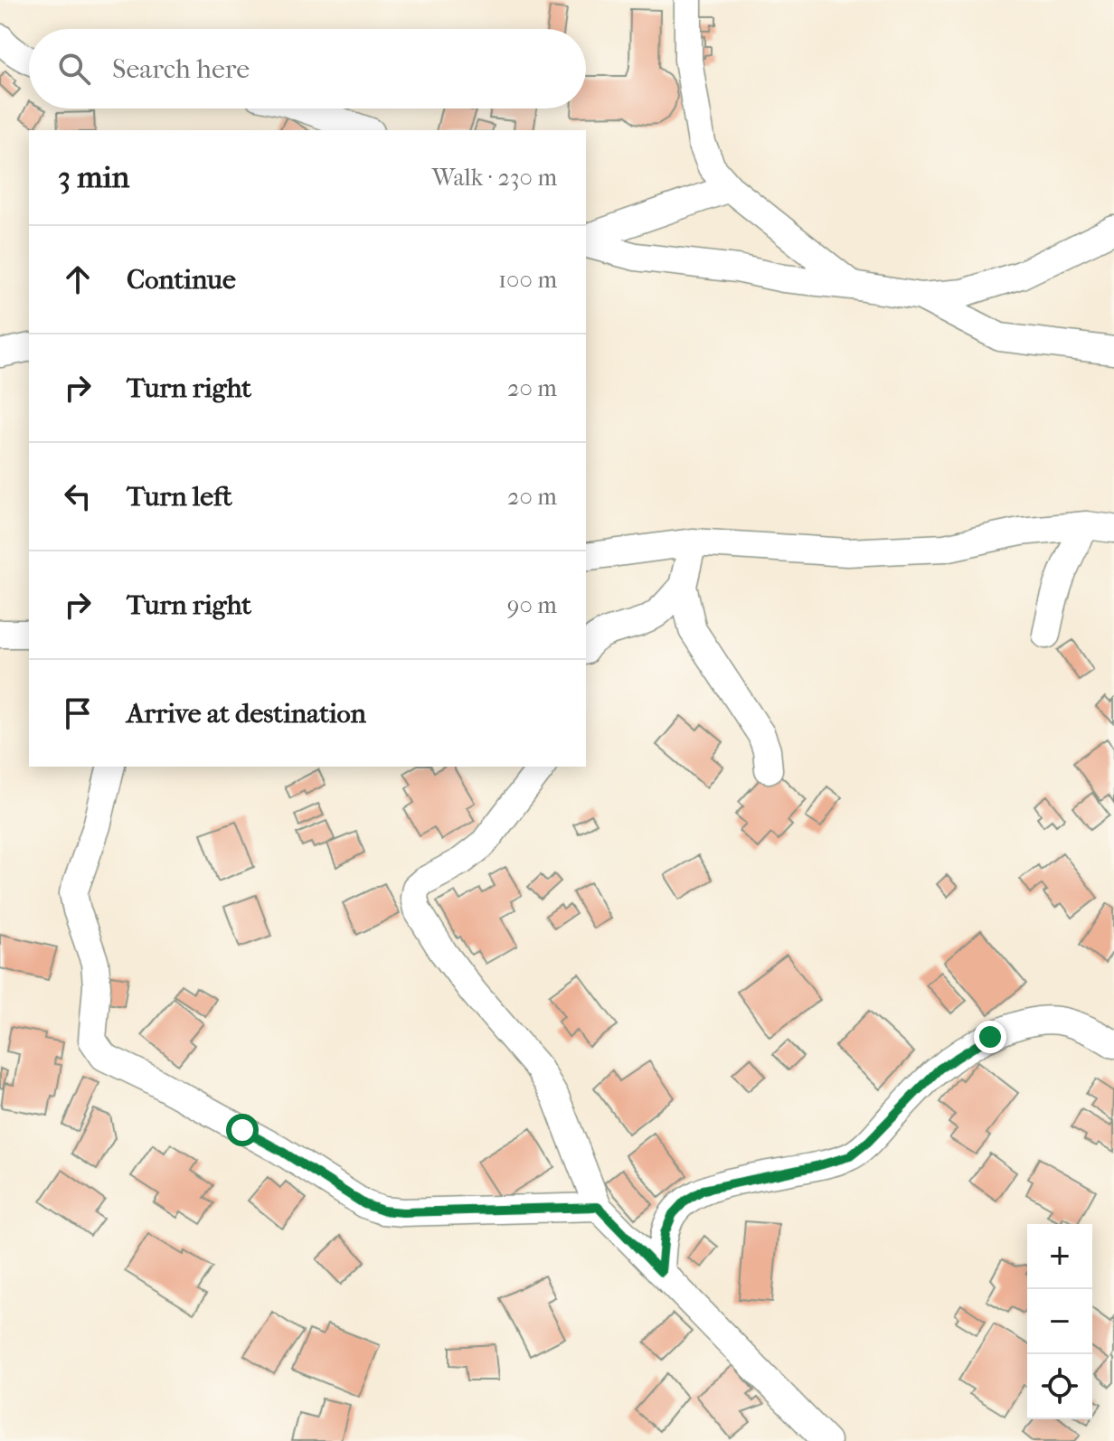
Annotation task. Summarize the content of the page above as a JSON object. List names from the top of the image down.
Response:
{
  "page": {
    "search": "Search here",
    "heading": ["3 min", "Walk · 230 m"],
    "list": [
      ["Continue", "100 m"],
      ["Turn right", "20 m"],
      ["Turn left", "20 m"],
      ["Turn right", "90 m"],
      "Arrive at destination"
    ],
    "map_buttons": ["+", "−"]
  }
}
